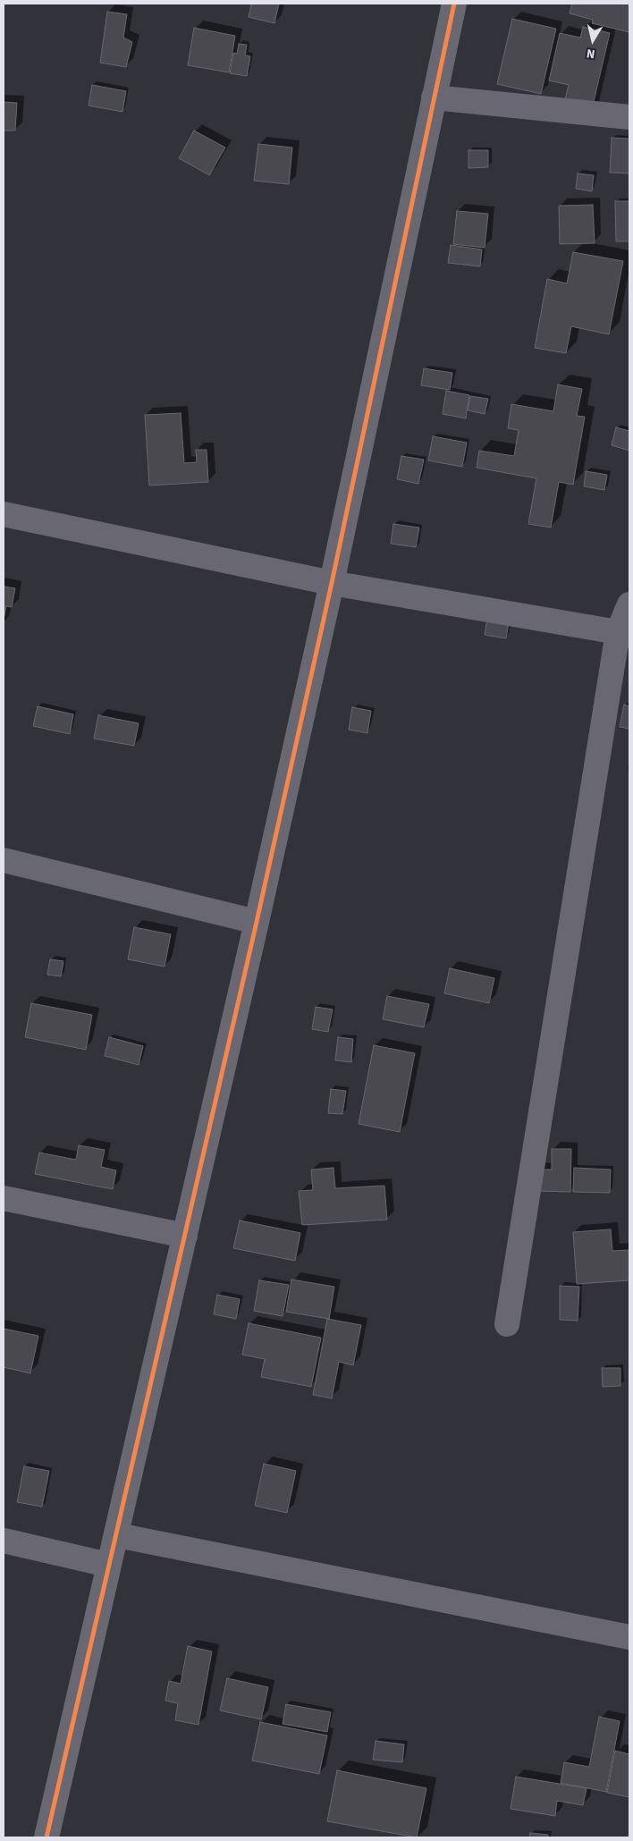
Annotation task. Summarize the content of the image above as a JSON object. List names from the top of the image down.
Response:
{
  "north": "bottom"
}
